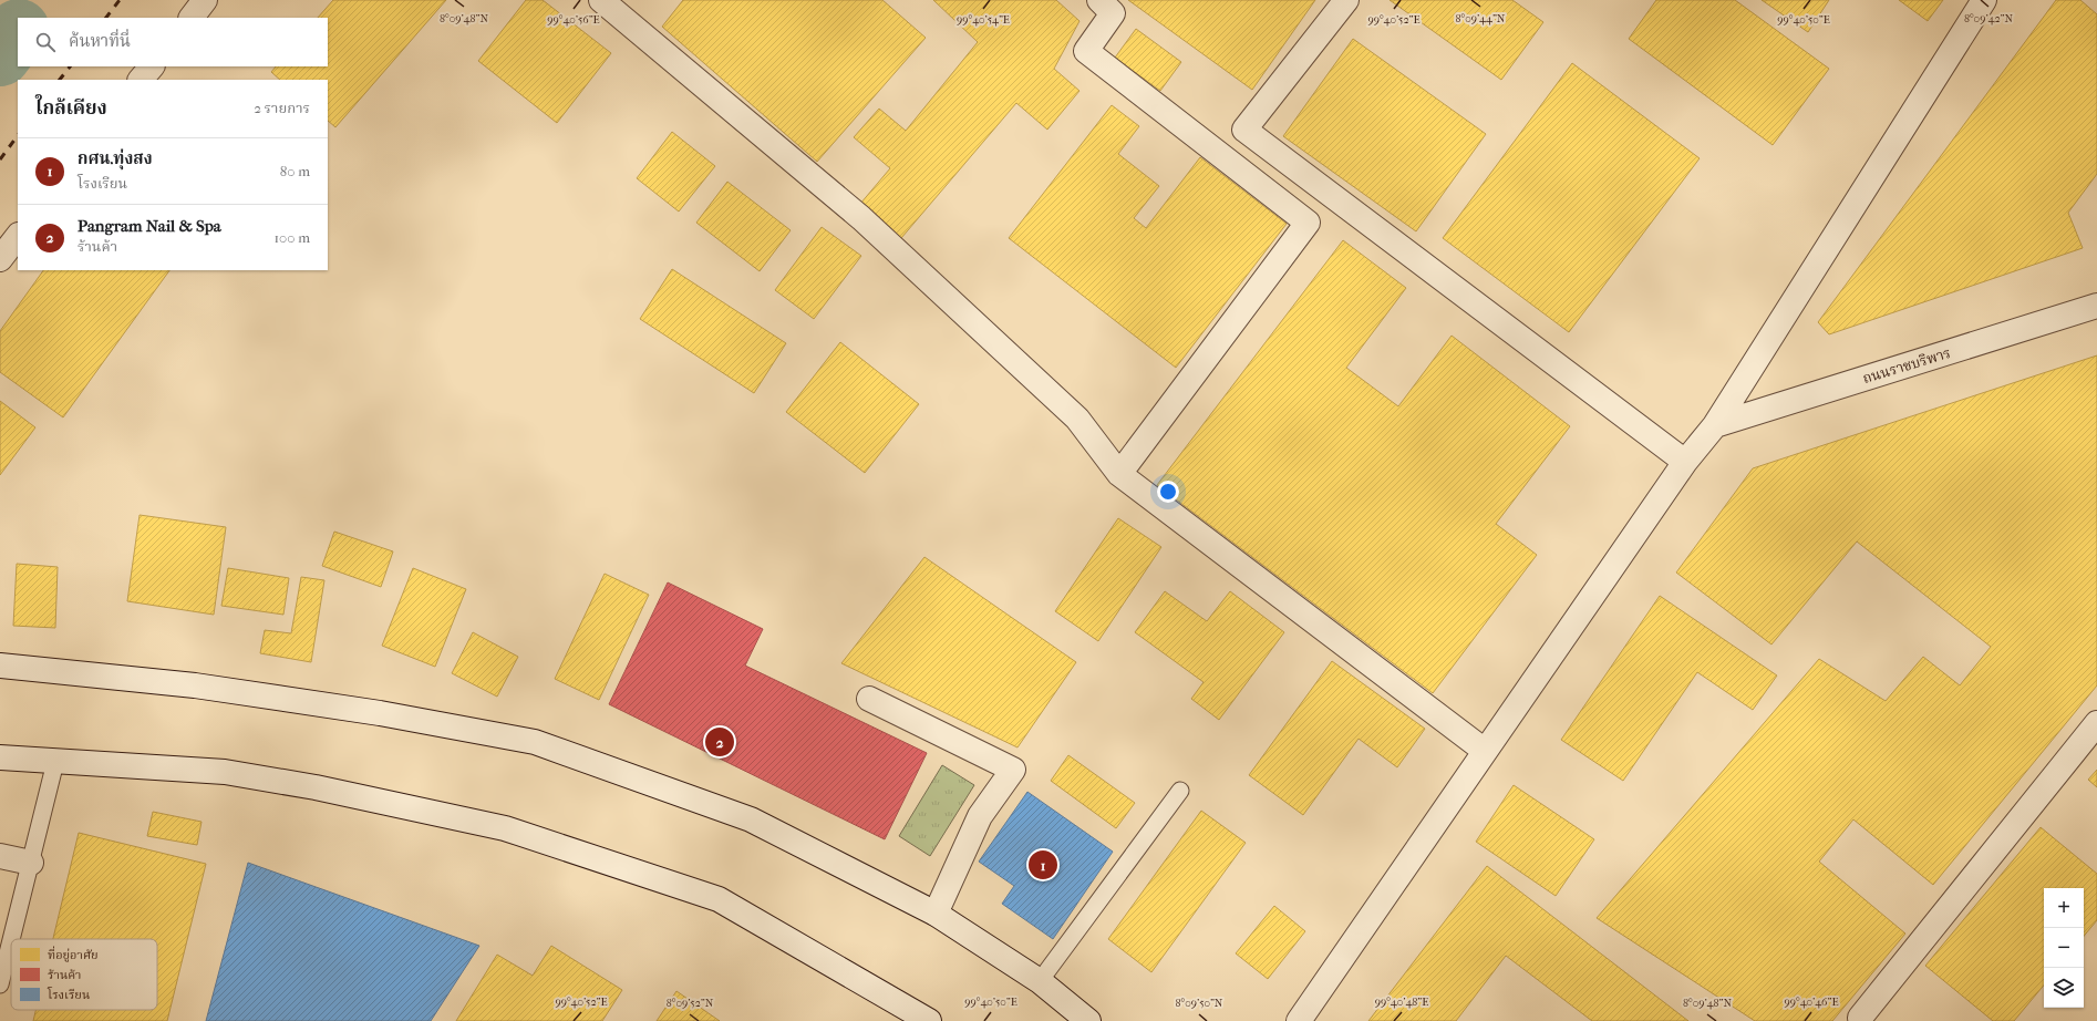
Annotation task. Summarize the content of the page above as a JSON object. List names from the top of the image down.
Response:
{
  "streets": {
    "street": ["ถนนราชบริพาร"]
  },
  "legend": ["ที่อยู่อาศัย", "ร้านค้า", "โรงเรียน"],
  "page": {
    "search": "ค้นหาที่นี่",
    "heading": ["ใกล้เคียง", "2 รายการ"],
    "list": [
      {
        "mark": "1",
        "name": "กศน.ทุ่งสง",
        "note": "โรงเรียน",
        "value": "80 m"
      },
      {
        "mark": "2",
        "name": "Pangram Nail & Spa",
        "note": "ร้านค้า",
        "value": "100 m"
      }
    ],
    "pins": ["2", "1"],
    "map_buttons": ["+", "−"]
  },
  "coordinates": [
    "8°09'48\"N",
    "8°09'44\"N",
    "8°09'42\"N",
    "99°40'56\"E",
    "99°40'54\"E",
    "99°40'52\"E",
    "99°40'50\"E",
    "99°40'48\"E",
    "99°40'46\"E",
    "8°09'52\"N",
    "8°09'50\"N"
  ]
}
